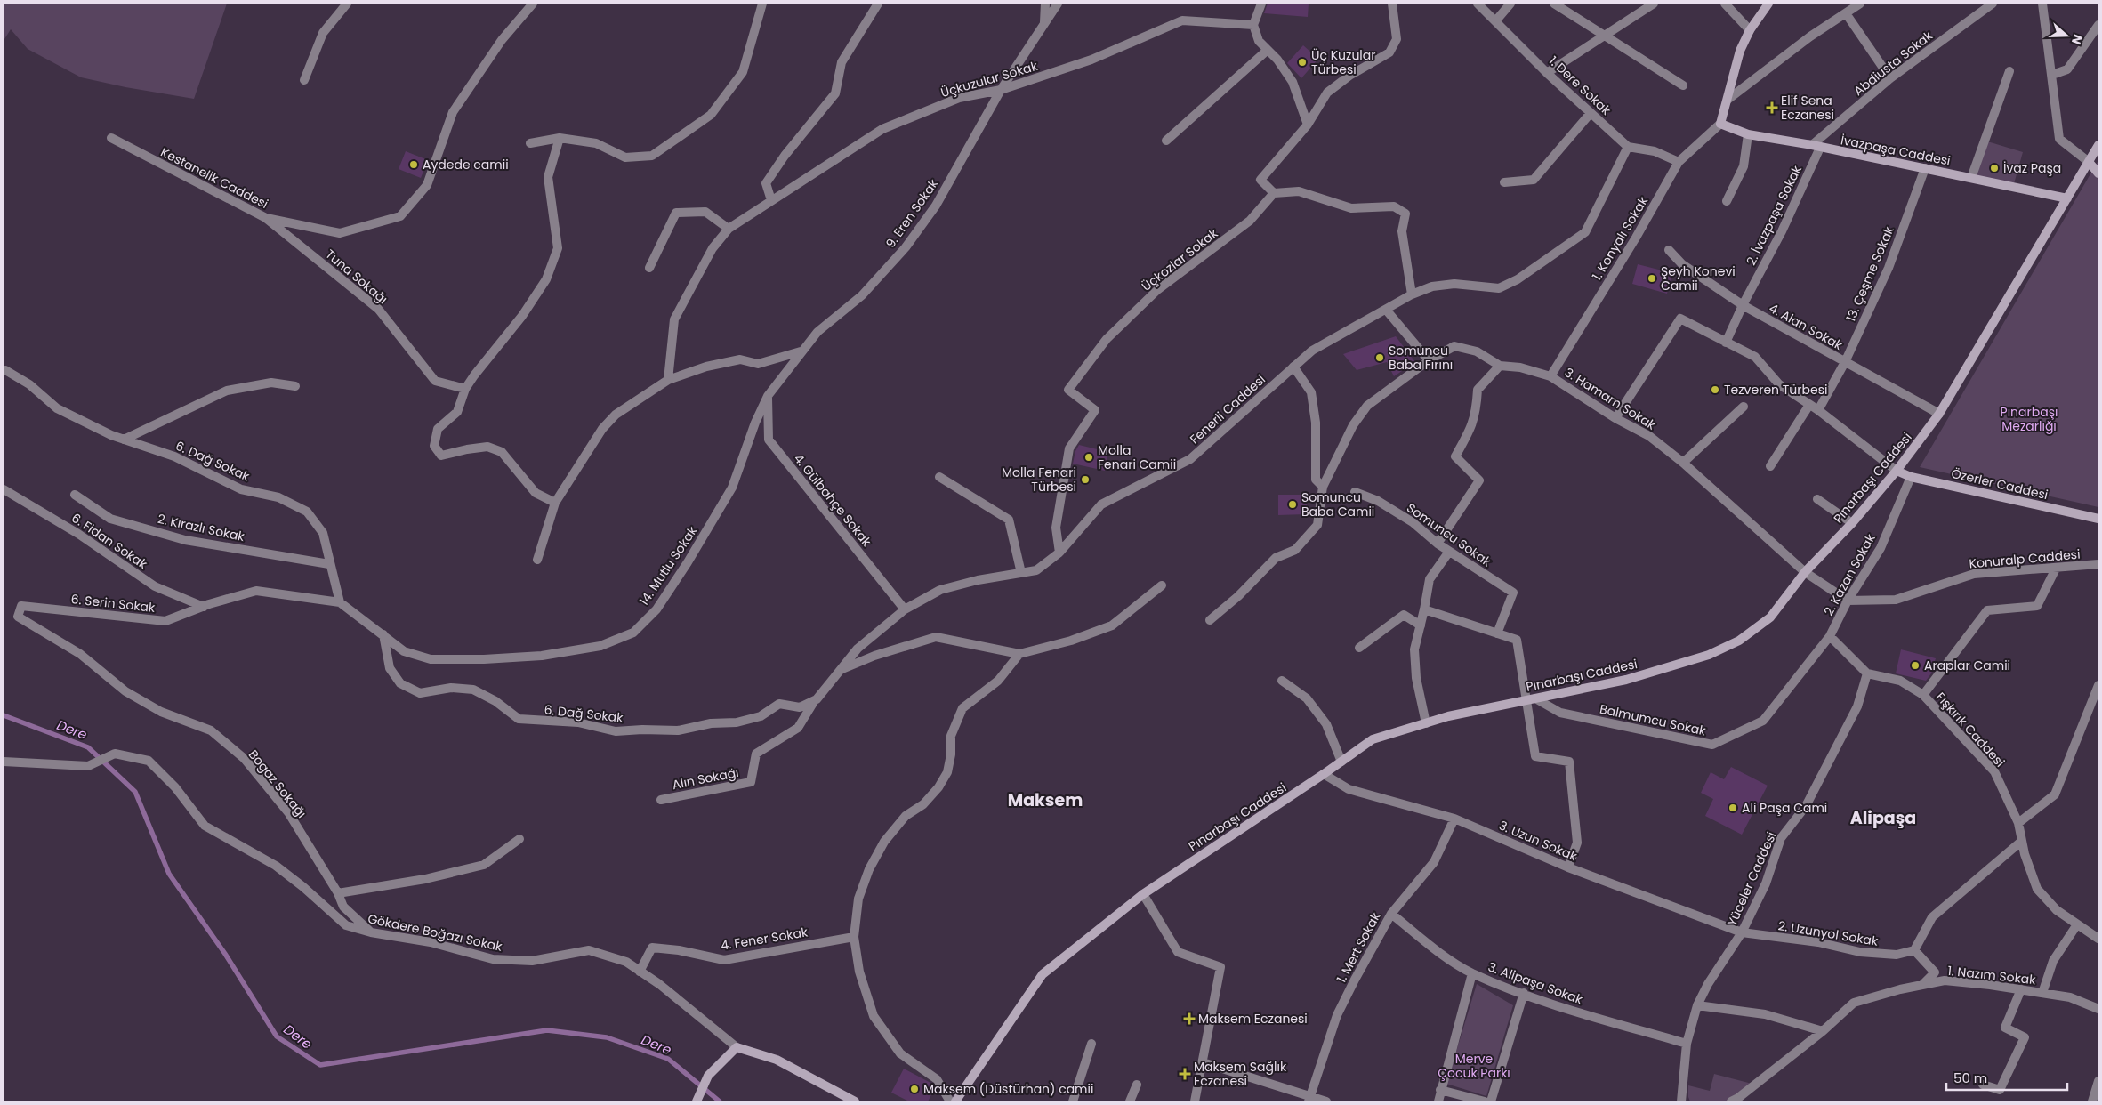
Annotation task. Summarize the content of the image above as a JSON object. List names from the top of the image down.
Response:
{
  "streets": {
    "main road": ["İvazpaşa Caddesi", "Pınarbaşı Caddesi", "Özerler Caddesi"],
    "street": [
      "Abdiusta Sokak",
      "Üçkuzular Sokak",
      "1. Dere Sokak",
      "Kestanelik Caddesi",
      "9. Eren Sokak",
      "2. İvazpaşa Sokak",
      "1. Konyalı Sokak",
      "Üçkozlar Sokak",
      "13. Çeşme Sokak",
      "Tuna Sokağı",
      "4. Alan Sokak",
      "3. Hamam Sokak",
      "Fenerli Caddesi",
      "6. Dağ Sokak",
      "4. Gülbahçe Sokak",
      "2. Kırazlı Sokak",
      "Somuncu Sokak",
      "6. Fidan Sokak",
      "Konuralp Caddesi",
      "14. Mutlu Sokak",
      "2. Kazan Sokak",
      "6. Serin Sokak",
      "Balmumcu Sokak",
      "Fışkırık Caddesi",
      "Alın Sokağı",
      "Bogaz Sokağı",
      "3. Uzun Sokak",
      "Yüceler Caddesi",
      "Gökdere Boğazı Sokak",
      "2. Uzunyol Sokak",
      "4. Fener Sokak",
      "1. Mert Sokak",
      "1. Nazım Sokak",
      "3. Alipaşa Sokak"
    ]
  },
  "crossings": [
    ["Abdiusta Sokak", "İvazpaşa Caddesi"],
    ["Abdiusta Sokak", "2. İvazpaşa Sokak"],
    ["Üçkuzular Sokak", "9. Eren Sokak"],
    ["1. Dere Sokak", "Fenerli Caddesi"],
    ["İvazpaşa Caddesi", "2. İvazpaşa Sokak"],
    ["İvazpaşa Caddesi", "1. Konyalı Sokak"],
    ["İvazpaşa Caddesi", "13. Çeşme Sokak"],
    ["İvazpaşa Caddesi", "Pınarbaşı Caddesi"],
    ["Kestanelik Caddesi", "Tuna Sokağı"],
    ["9. Eren Sokak", "14. Mutlu Sokak"],
    ["2. İvazpaşa Sokak", "4. Alan Sokak"],
    ["1. Konyalı Sokak", "3. Hamam Sokak"],
    ["Üçkozlar Sokak", "Fenerli Caddesi"],
    ["13. Çeşme Sokak", "4. Alan Sokak"],
    ["4. Alan Sokak", "Pınarbaşı Caddesi"],
    ["3. Hamam Sokak", "Pınarbaşı Caddesi"],
    ["Fenerli Caddesi", "4. Gülbahçe Sokak"],
    ["6. Dağ Sokak", "2. Kırazlı Sokak"],
    ["6. Dağ Sokak", "14. Mutlu Sokak"],
    ["6. Dağ Sokak", "6. Serin Sokak"],
    ["6. Dağ Sokak", "Alın Sokağı"],
    ["Pınarbaşı Caddesi", "Özerler Caddesi"],
    ["Pınarbaşı Caddesi", "Balmumcu Sokak"],
    ["Pınarbaşı Caddesi", "3. Uzun Sokak"],
    ["Özerler Caddesi", "2. Kazan Sokak"],
    ["4. Gülbahçe Sokak", "14. Mutlu Sokak"],
    ["6. Fidan Sokak", "6. Serin Sokak"],
    ["Konuralp Caddesi", "2. Kazan Sokak"],
    ["2. Kazan Sokak", "Balmumcu Sokak"],
    ["6. Serin Sokak", "Bogaz Sokağı"],
    ["Fışkırık Caddesi", "Yüceler Caddesi"],
    ["Bogaz Sokağı", "Gökdere Boğazı Sokak"],
    ["3. Uzun Sokak", "Yüceler Caddesi"],
    ["3. Uzun Sokak", "2. Uzunyol Sokak"],
    ["3. Uzun Sokak", "1. Mert Sokak"],
    ["Yüceler Caddesi", "2. Uzunyol Sokak"],
    ["Yüceler Caddesi", "3. Alipaşa Sokak"],
    ["Gökdere Boğazı Sokak", "4. Fener Sokak"],
    ["1. Mert Sokak", "3. Alipaşa Sokak"]
  ],
  "districts": ["Maksem", "Alipaşa"],
  "water": ["Dere"],
  "parks": ["Pınarbaşı Mezarlığı", "Merve Çocuk Parkı"],
  "places": {
    "other": [
      "Üç Kuzular Türbesi",
      "Aydede camii",
      "İvaz Paşa",
      "Şeyh Konevi Camii",
      "Somuncu Baba Fırını",
      "Tezveren Türbesi",
      "Molla Fenari Camii",
      "Molla Fenari Türbesi",
      "Somuncu Baba Camii",
      "Araplar Camii",
      "Ali Paşa Cami",
      "Maksem (Düstürhan) camii"
    ],
    "health": ["Elif Sena Eczanesi", "Maksem Eczanesi", "Maksem Sağlık Eczanesi"]
  },
  "scale_bar": "50 m",
  "north": "right"
}
